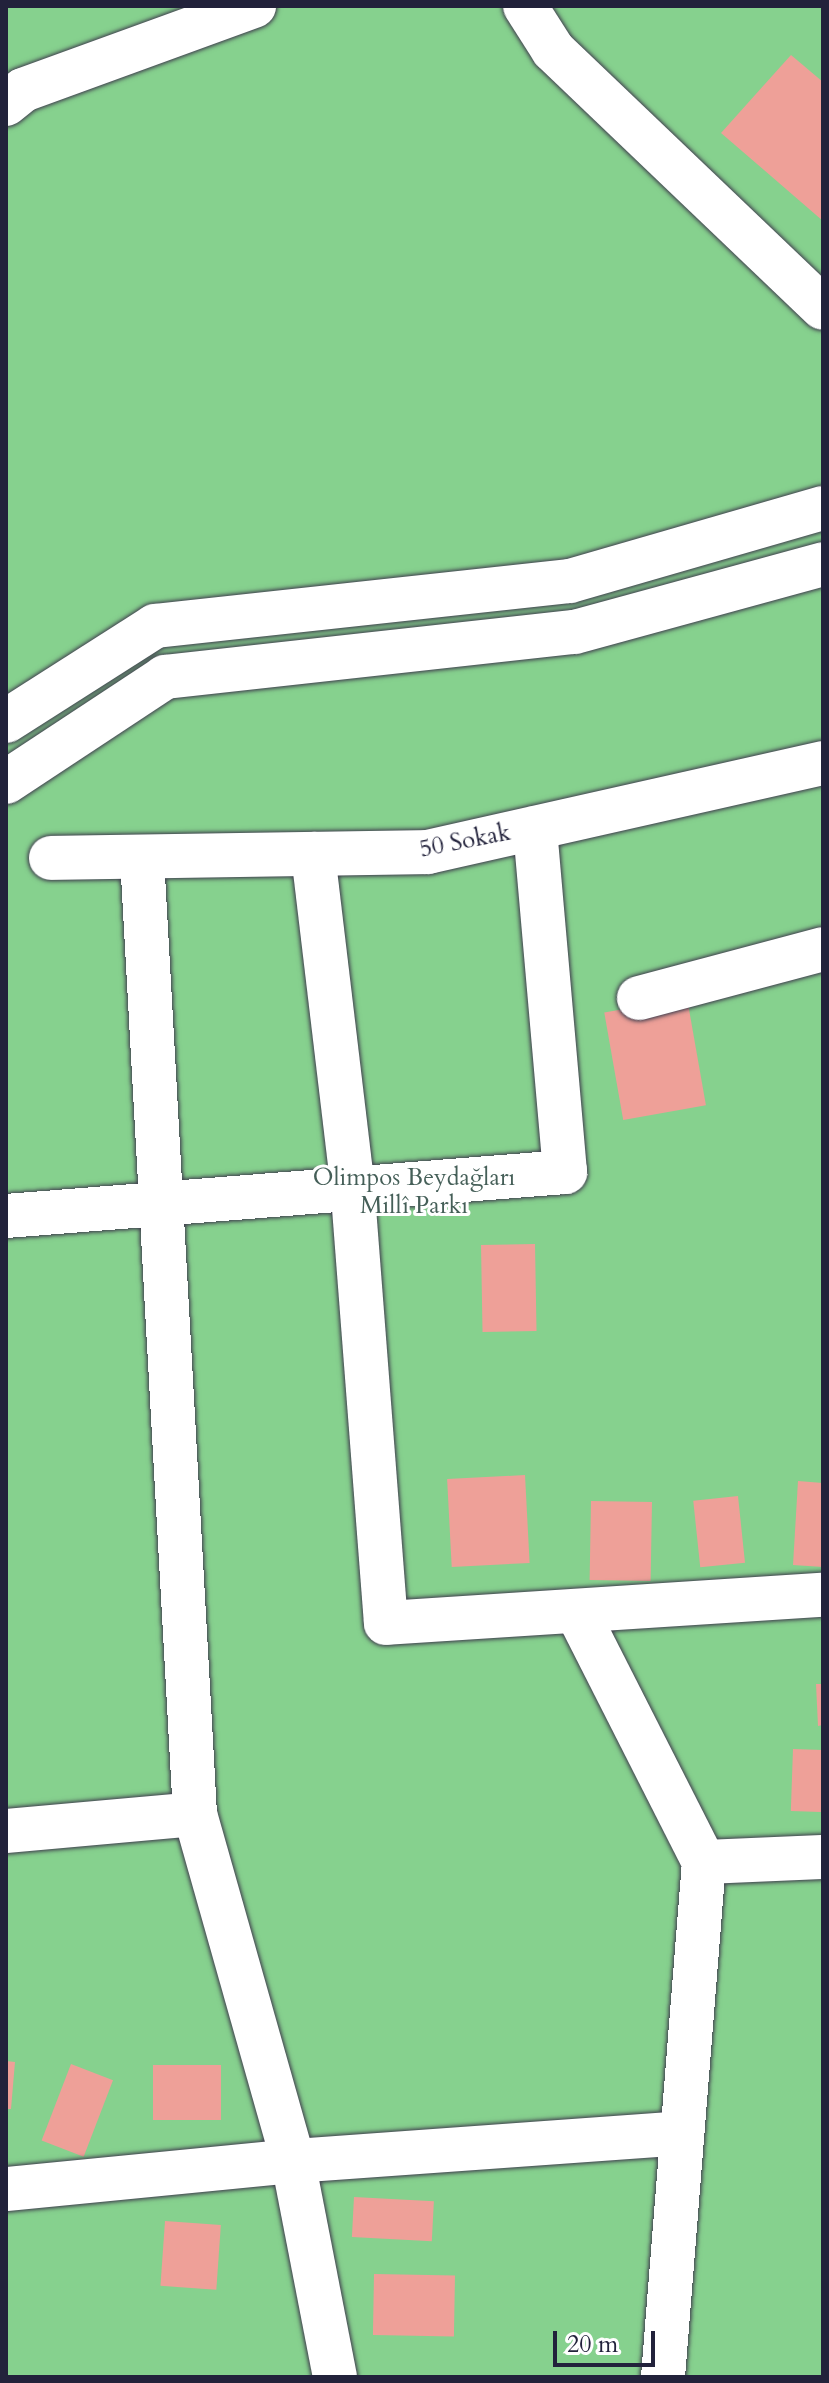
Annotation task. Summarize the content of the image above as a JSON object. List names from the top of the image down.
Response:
{
  "streets": {
    "street": ["50 Sokak"]
  },
  "parks": ["Olimpos Beydağları Millî Parkı"],
  "scale_bar": "20 m"
}
